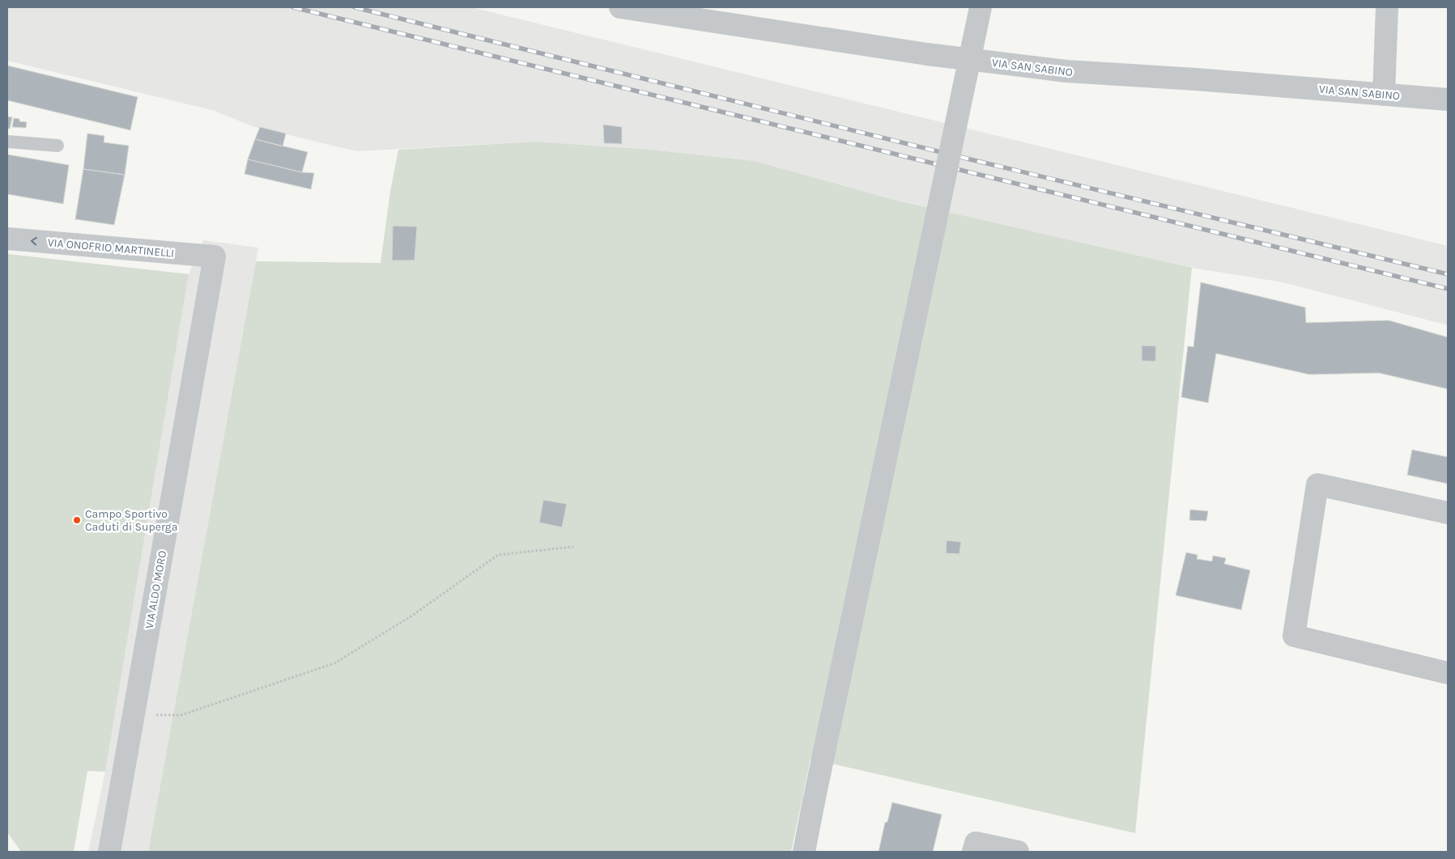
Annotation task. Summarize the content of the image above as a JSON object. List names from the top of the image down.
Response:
{
  "streets": {
    "street": ["VIA SAN SABINO", "VIA ONOFRIO MARTINELLI", "VIA ALDO MORO"]
  },
  "crossings": [
    ["VIA ONOFRIO MARTINELLI", "VIA ALDO MORO"]
  ],
  "one_way": ["VIA ONOFRIO MARTINELLI"],
  "places": ["Campo Sportivo Caduti di Superga"]
}
